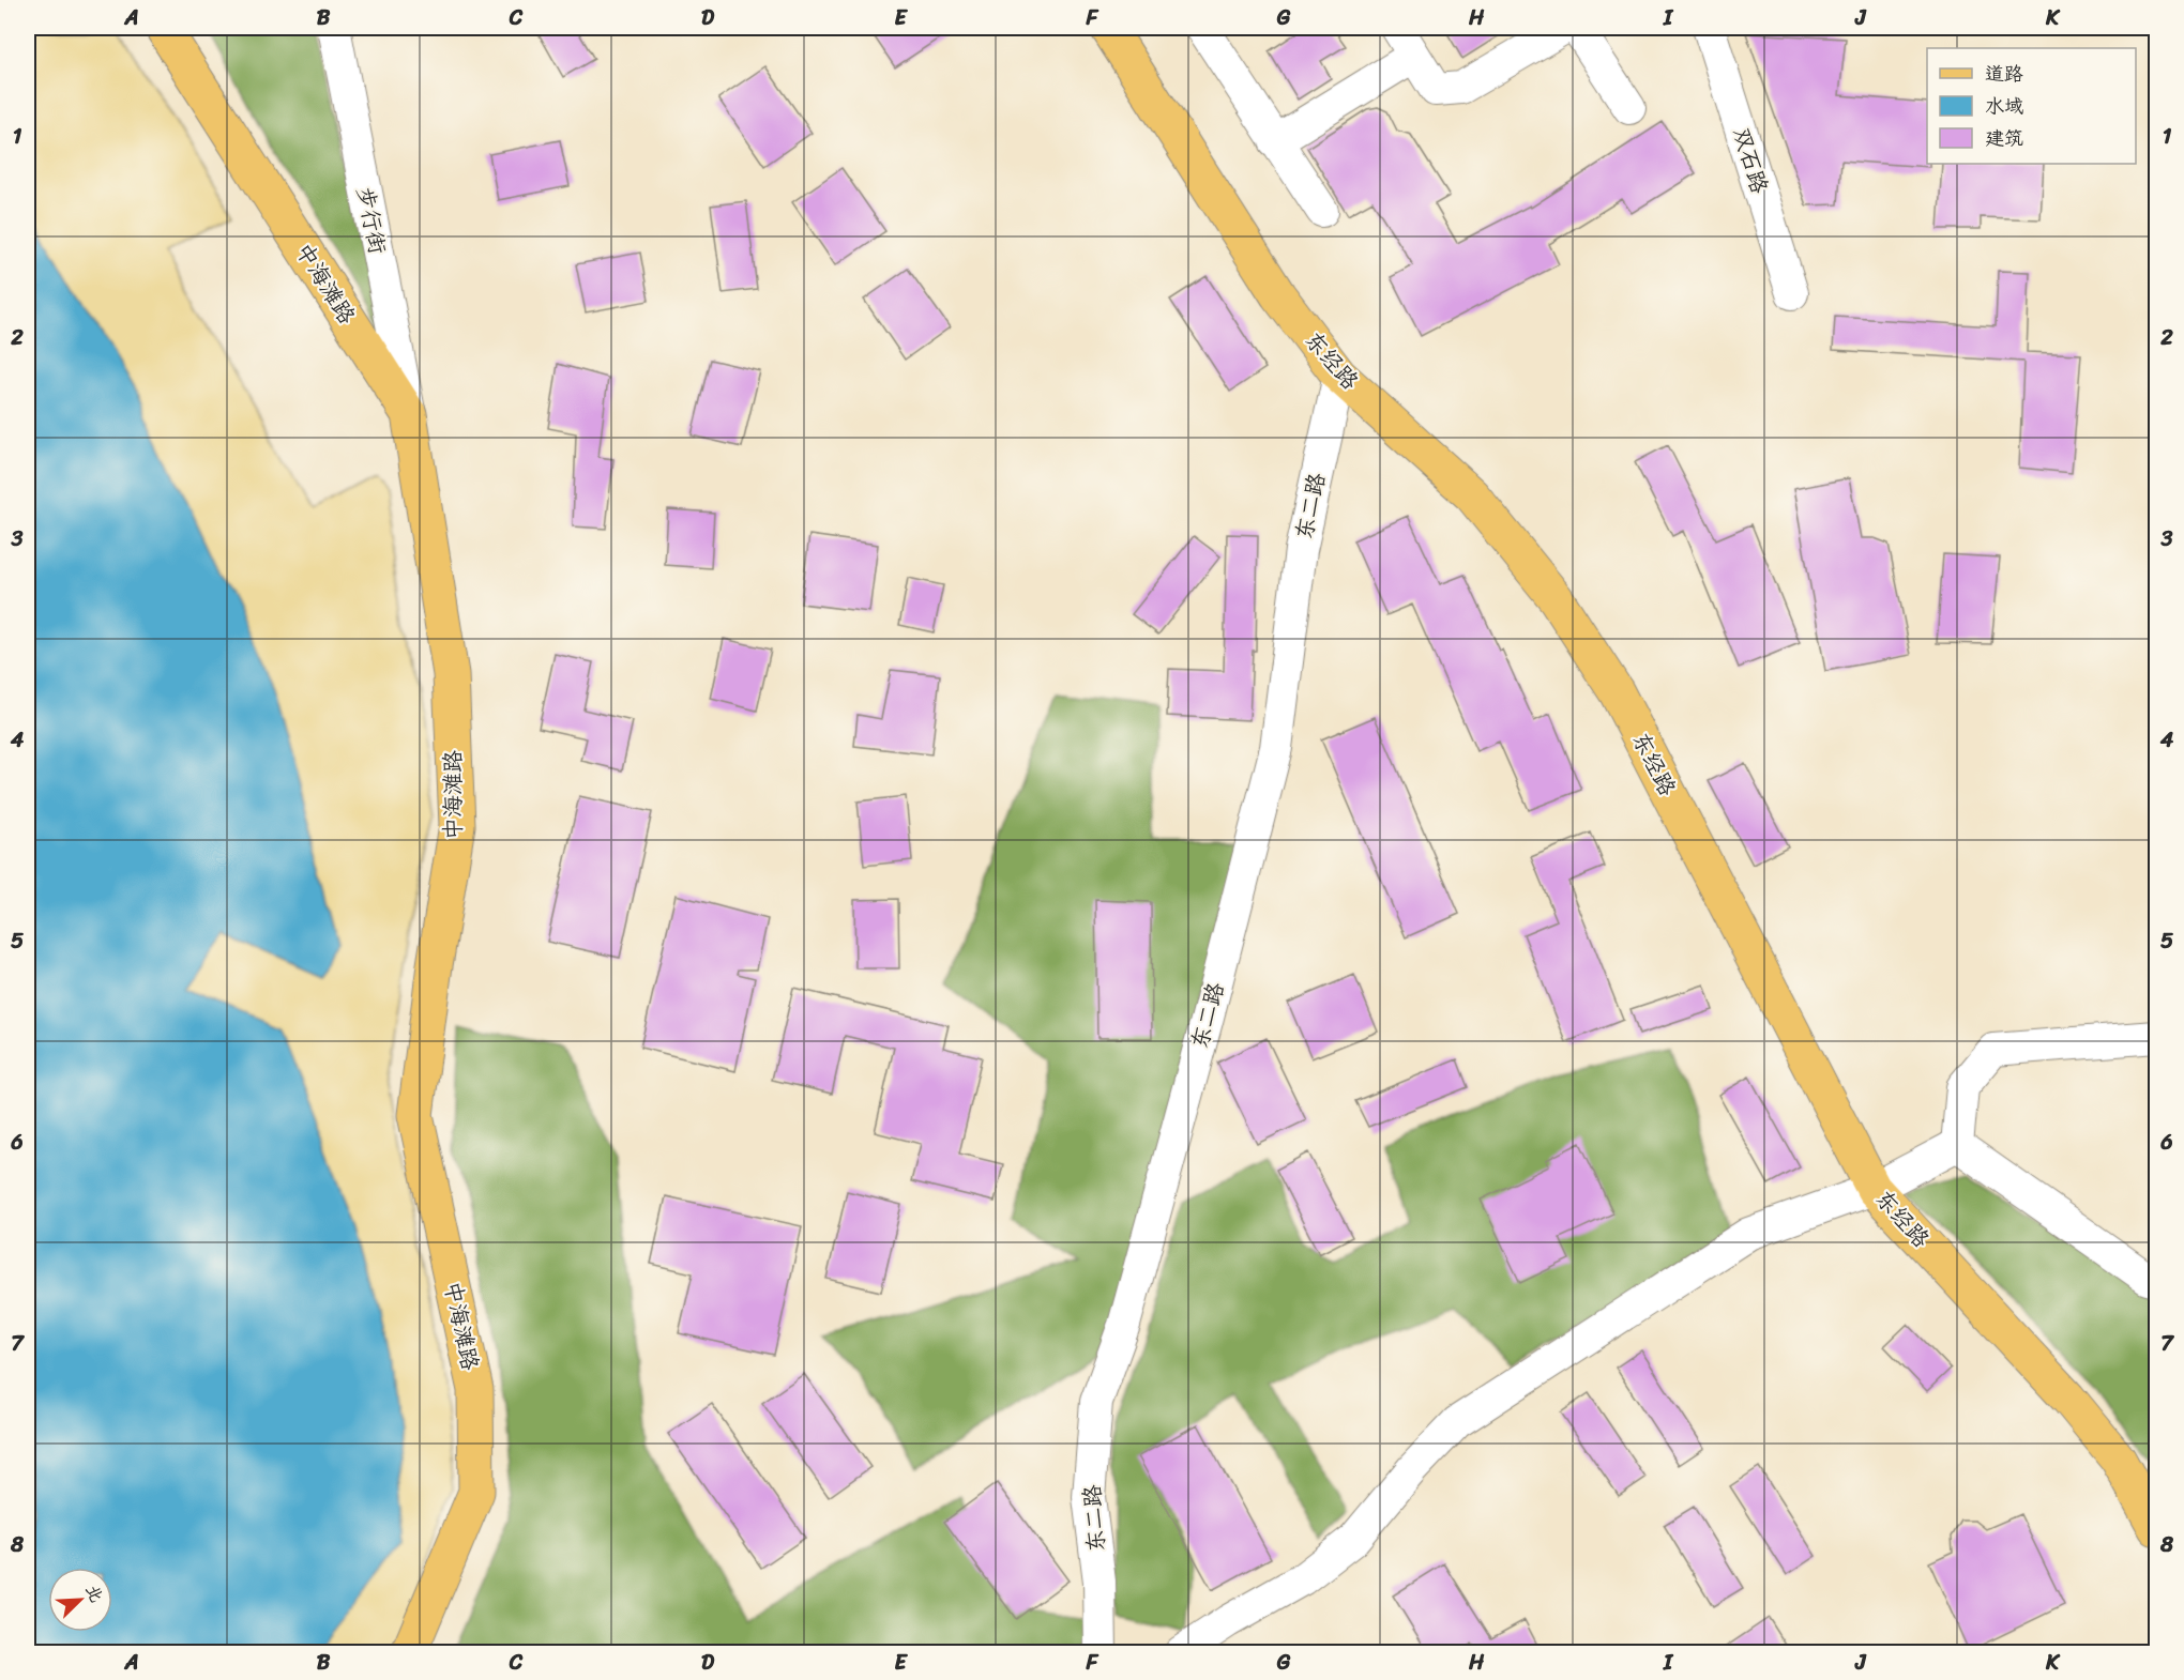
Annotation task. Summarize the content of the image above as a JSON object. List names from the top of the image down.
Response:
{
  "streets": {
    "main road": ["中海滩路", "东经路"],
    "street": ["双石路", "步行街", "东二路"]
  },
  "crossings": [
    ["步行街", "中海滩路"],
    ["东经路", "东二路"]
  ],
  "legend": ["道路", "水域", "建筑"],
  "north": "top right",
  "grid": {
    "columns": [
      "A",
      "B",
      "C",
      "D",
      "E",
      "F",
      "G",
      "H",
      "I",
      "J",
      "K"
    ],
    "rows": [
      "1",
      "2",
      "3",
      "4",
      "5",
      "6",
      "7",
      "8"
    ]
  }
}
